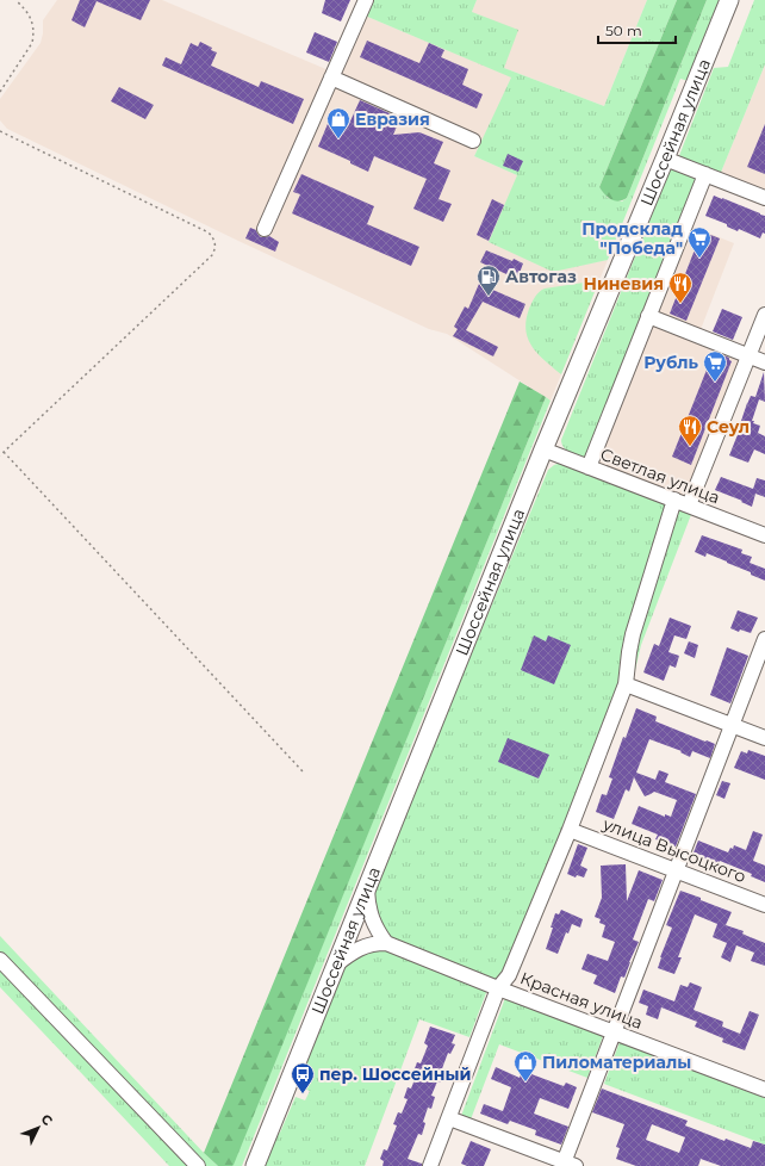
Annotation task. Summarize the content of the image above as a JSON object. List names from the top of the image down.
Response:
{
  "streets": {
    "main road": ["Шоссейная улица"],
    "street": ["Светлая улица", "улица Высоцкого", "Красная улица"]
  },
  "crossings": [
    ["Шоссейная улица", "Светлая улица"]
  ],
  "places": {
    "shop": ["Евразия", "Пиломатериалы"],
    "supermarket": ["Продсклад \"Победа\"", "Рубль"],
    "fuel station": ["Автогаз"],
    "restaurant": ["Ниневия", "Сеул"],
    "bus stop": ["пер. Шоссейный"]
  },
  "scale_bar": "50 m",
  "north": "top right"
}
